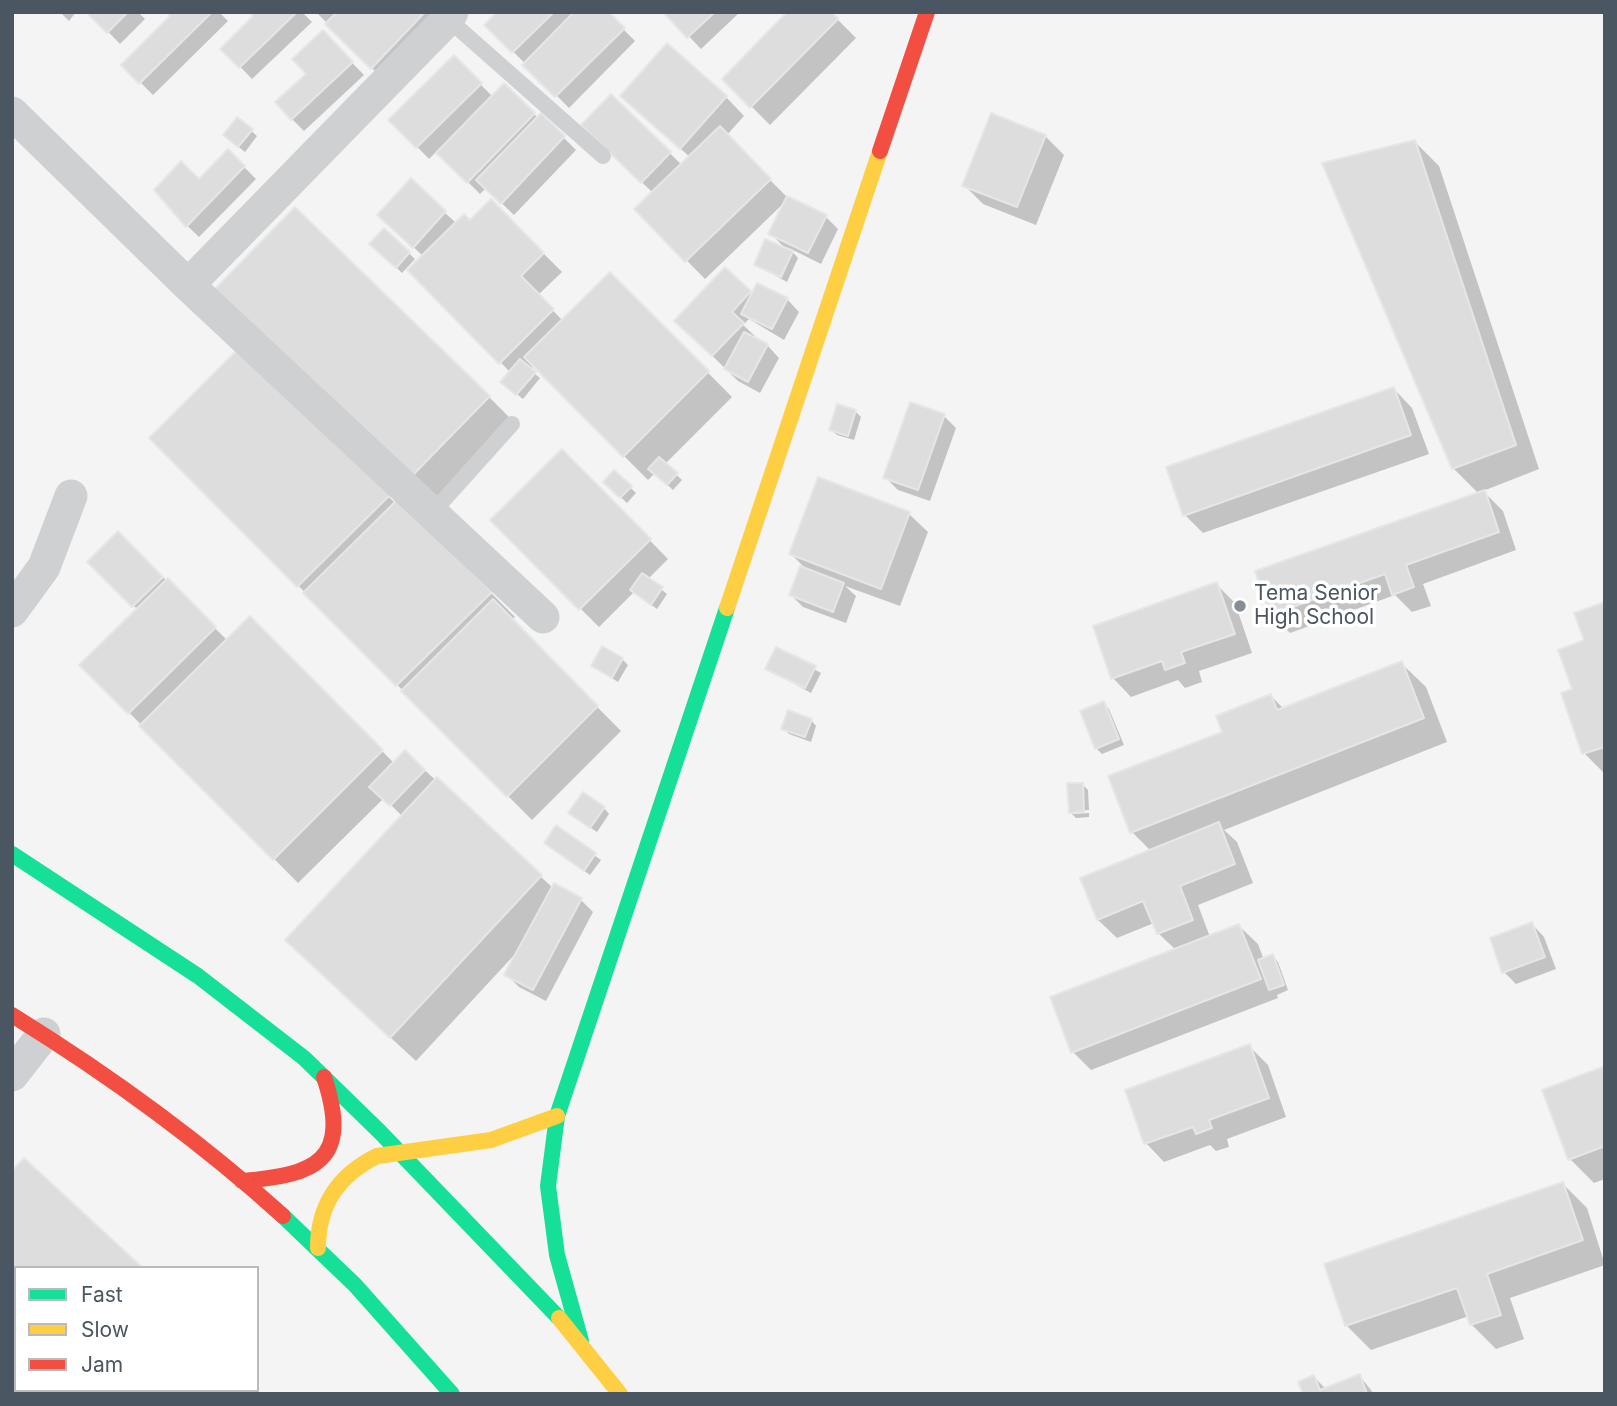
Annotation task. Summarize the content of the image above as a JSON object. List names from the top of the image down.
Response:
{
  "places": ["Tema Senior High School"],
  "legend": ["Fast", "Slow", "Jam"]
}
